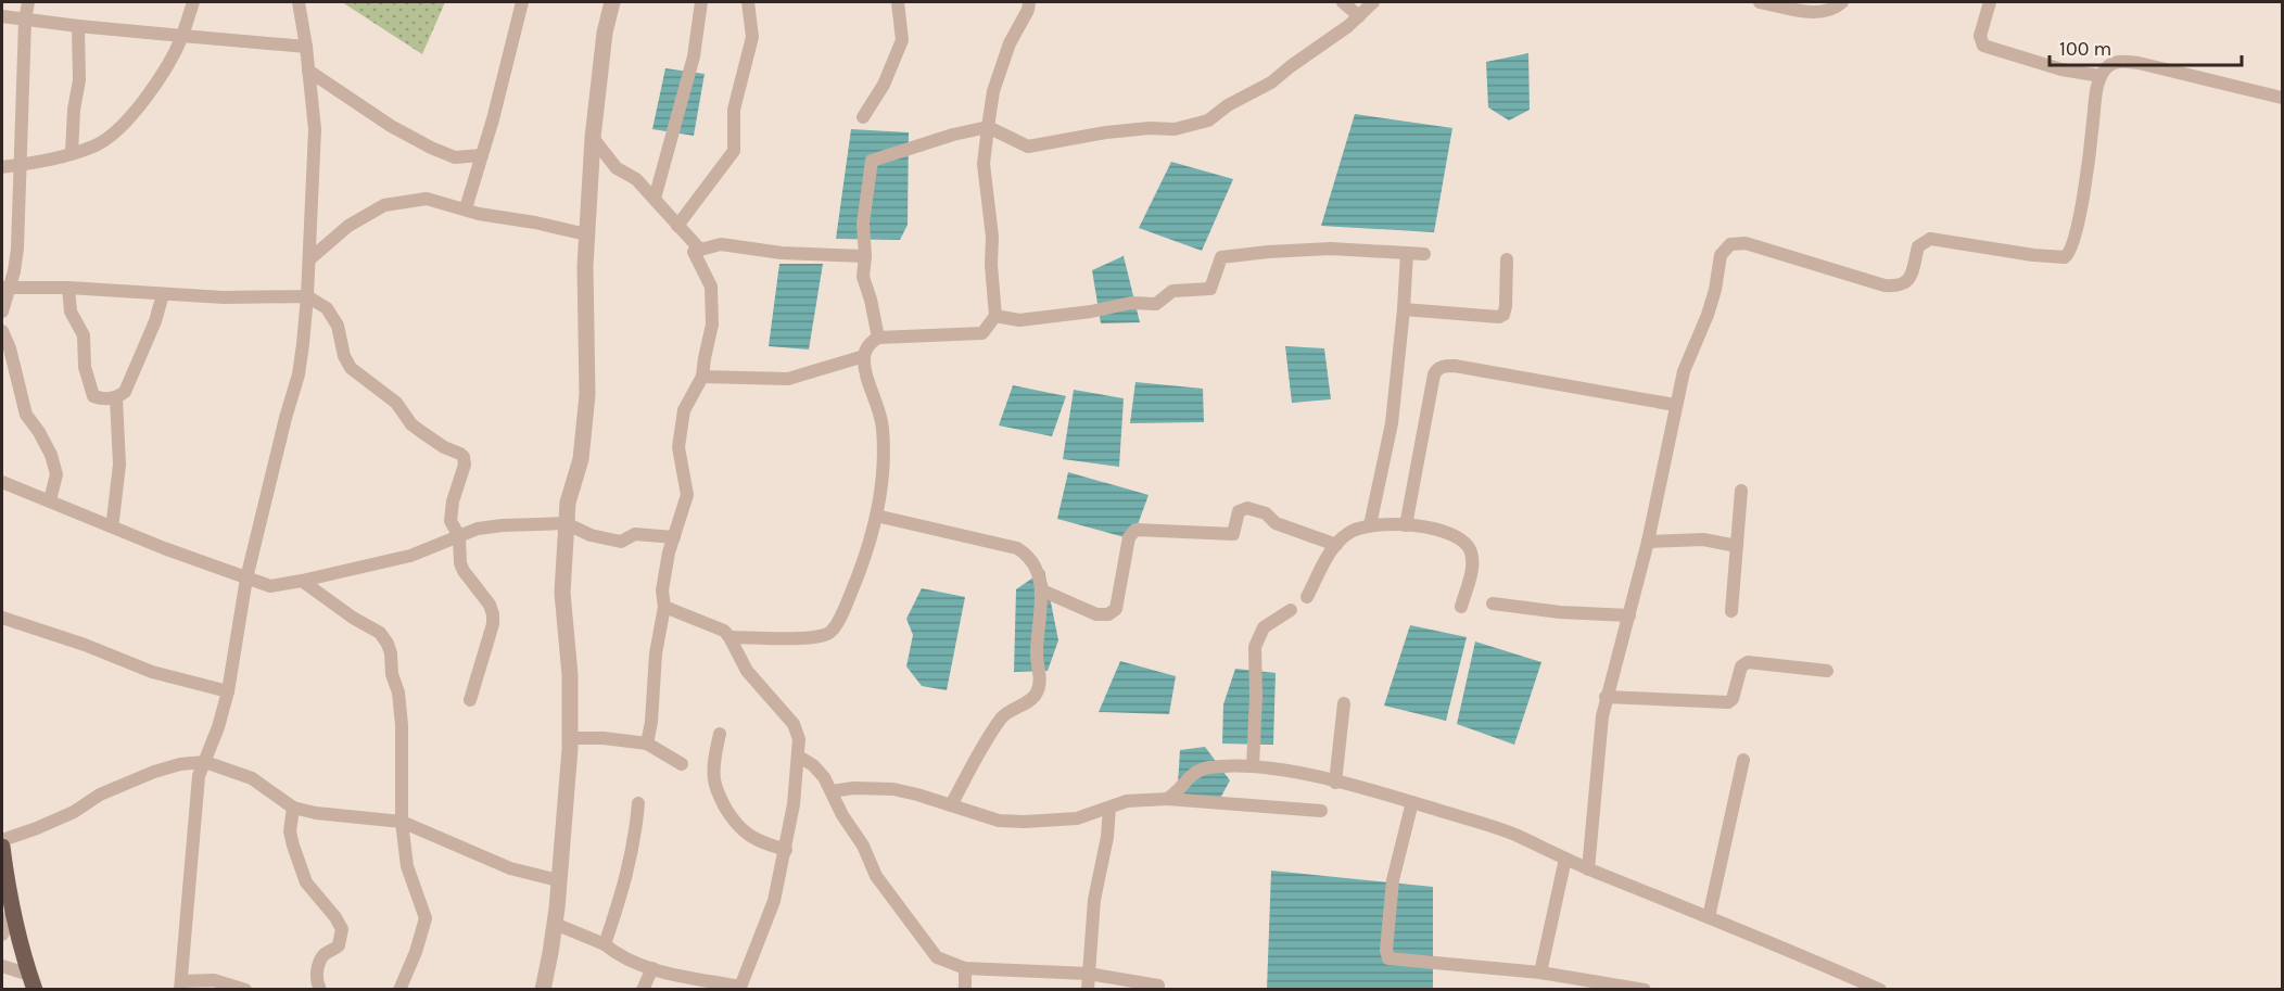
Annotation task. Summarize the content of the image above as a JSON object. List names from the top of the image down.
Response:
{
  "scale_bar": "100 m"
}
